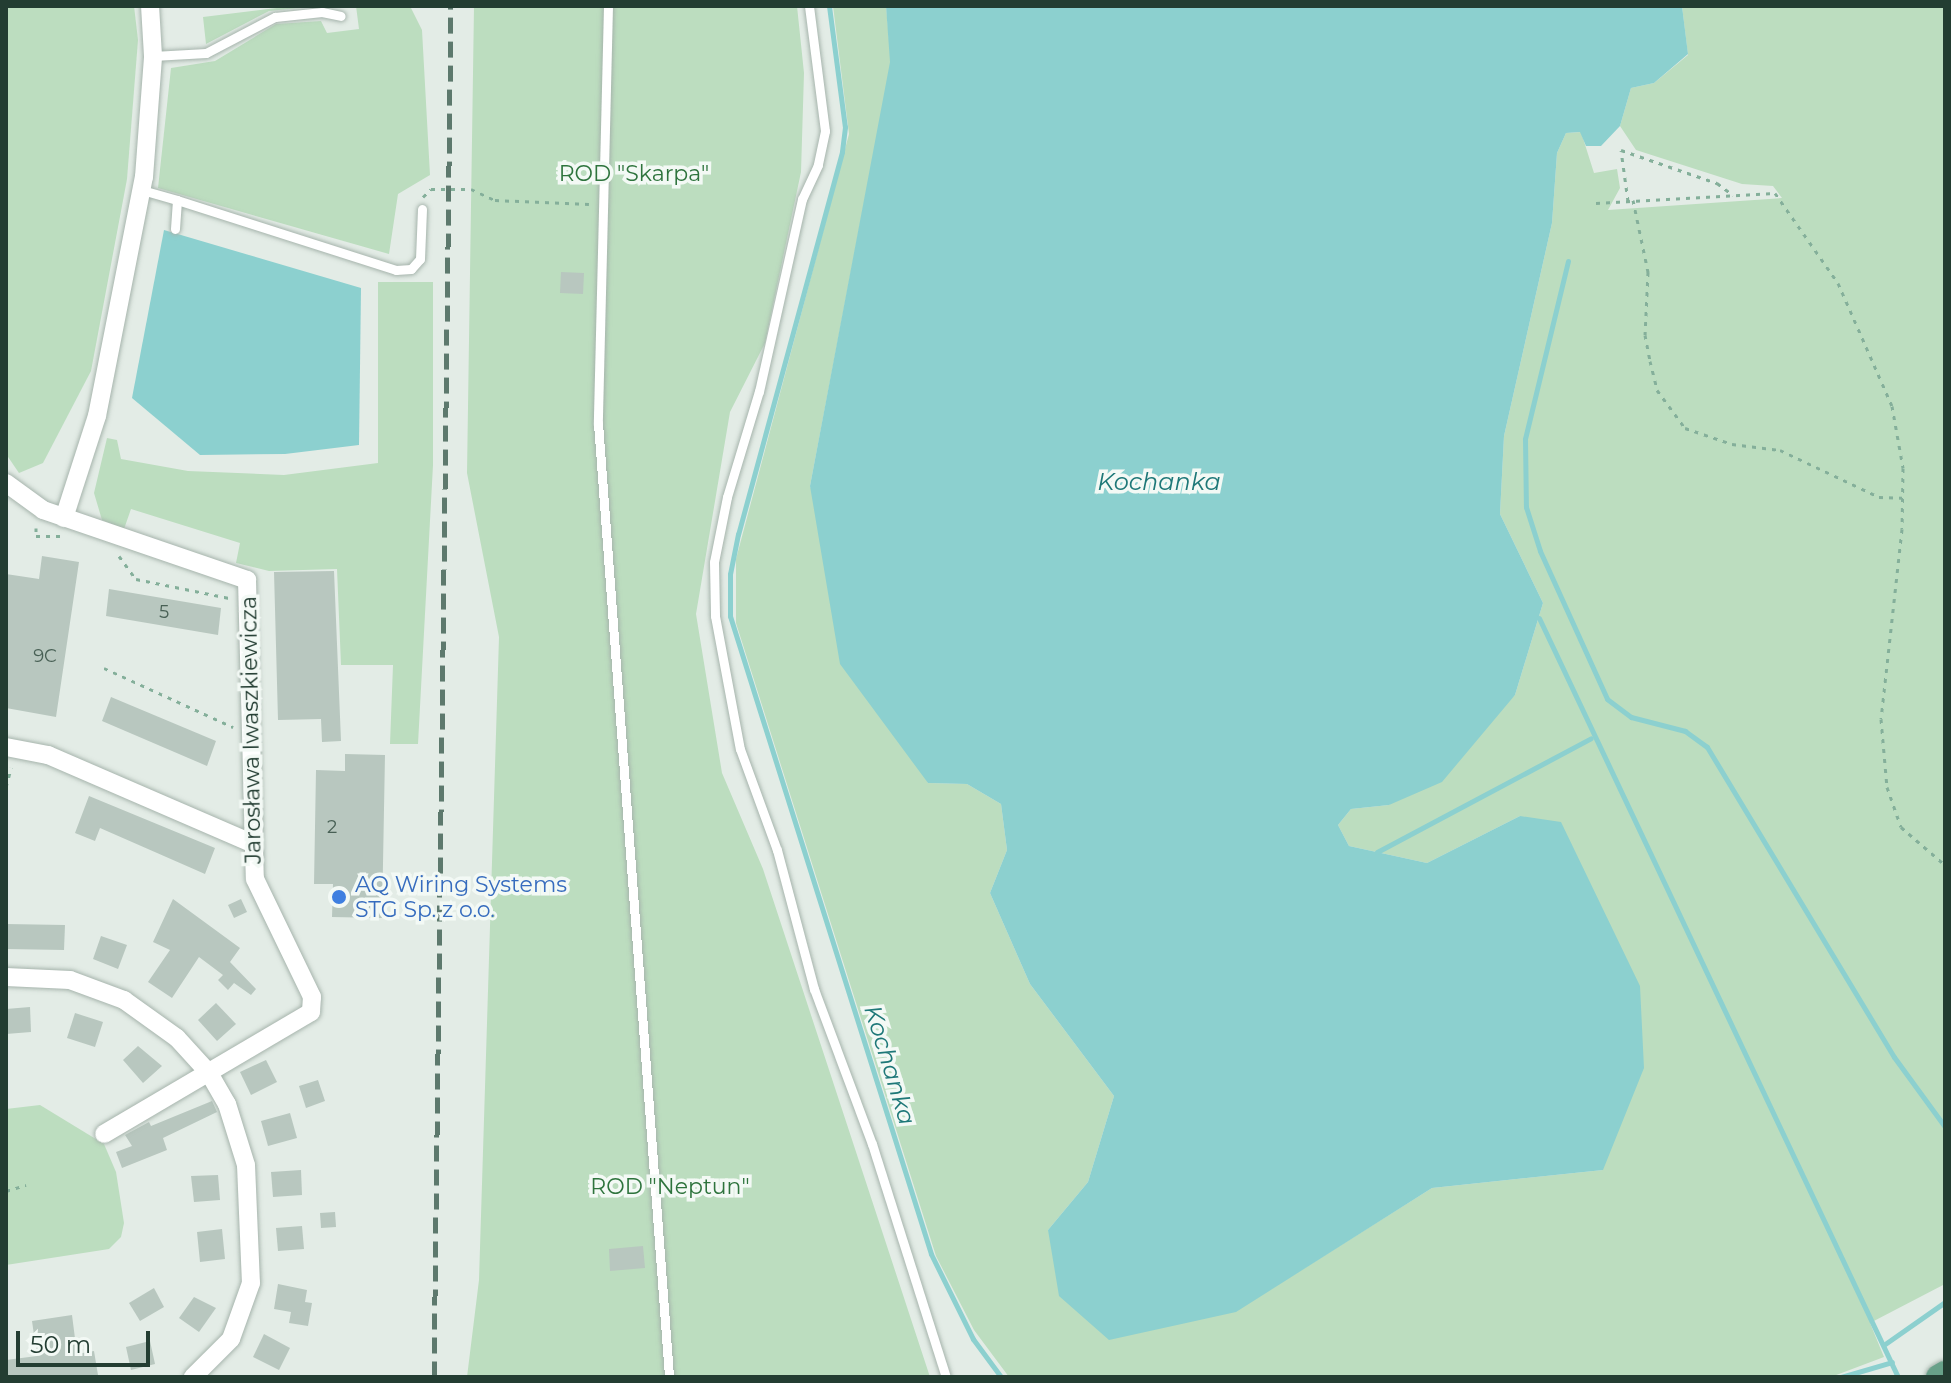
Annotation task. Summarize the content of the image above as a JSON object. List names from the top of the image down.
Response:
{
  "streets": {
    "street": ["Jarosława Iwaszkiewicza"]
  },
  "water": ["Kochanka"],
  "parks": ["ROD \"Skarpa\"", "ROD \"Neptun\""],
  "places": ["AQ Wiring Systems STG Sp. z o.o."],
  "house_numbers": ["5", "9C", "2"],
  "scale_bar": "50 m"
}
